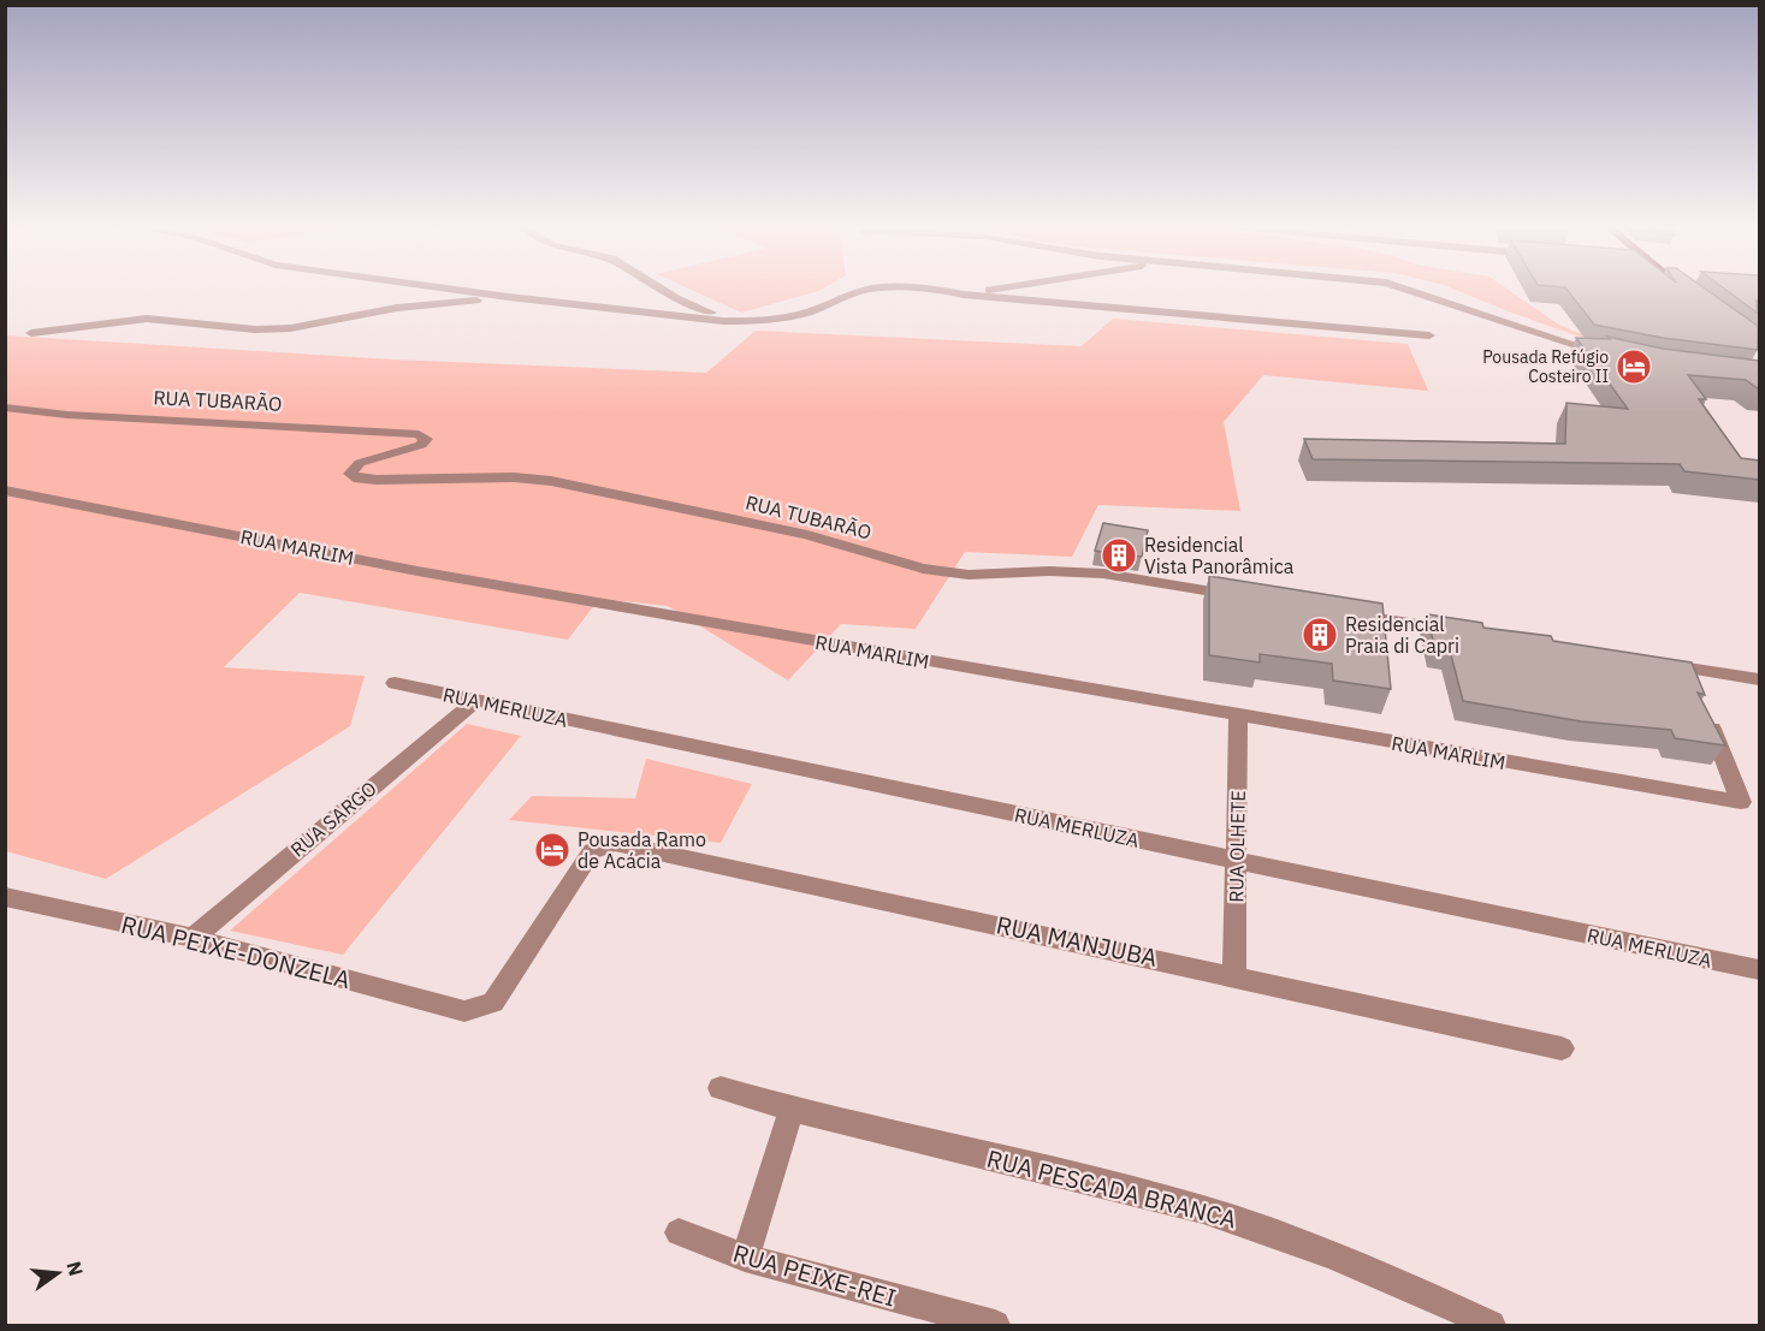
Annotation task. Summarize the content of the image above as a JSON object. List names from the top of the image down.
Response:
{
  "streets": {
    "street": [
      "RUA TUBARÃO",
      "RUA MARLIM",
      "RUA MERLUZA",
      "RUA SARGO",
      "RUA OLHETE",
      "RUA MANJUBA",
      "RUA PEIXE-DONZELA",
      "RUA PESCADA BRANCA",
      "RUA PEIXE-REI"
    ]
  },
  "crossings": [
    ["RUA MARLIM", "RUA OLHETE"],
    ["RUA MERLUZA", "RUA SARGO"],
    ["RUA MERLUZA", "RUA OLHETE"],
    ["RUA SARGO", "RUA PEIXE-DONZELA"],
    ["RUA OLHETE", "RUA MANJUBA"],
    ["RUA MANJUBA", "RUA PEIXE-DONZELA"]
  ],
  "places": {
    "hotel": ["Pousada Refúgio Costeiro II", "Pousada Ramo de Acácia"],
    "building": ["Residencial Vista Panorâmica", "Residencial Praia di Capri"]
  },
  "north": "right"
}
